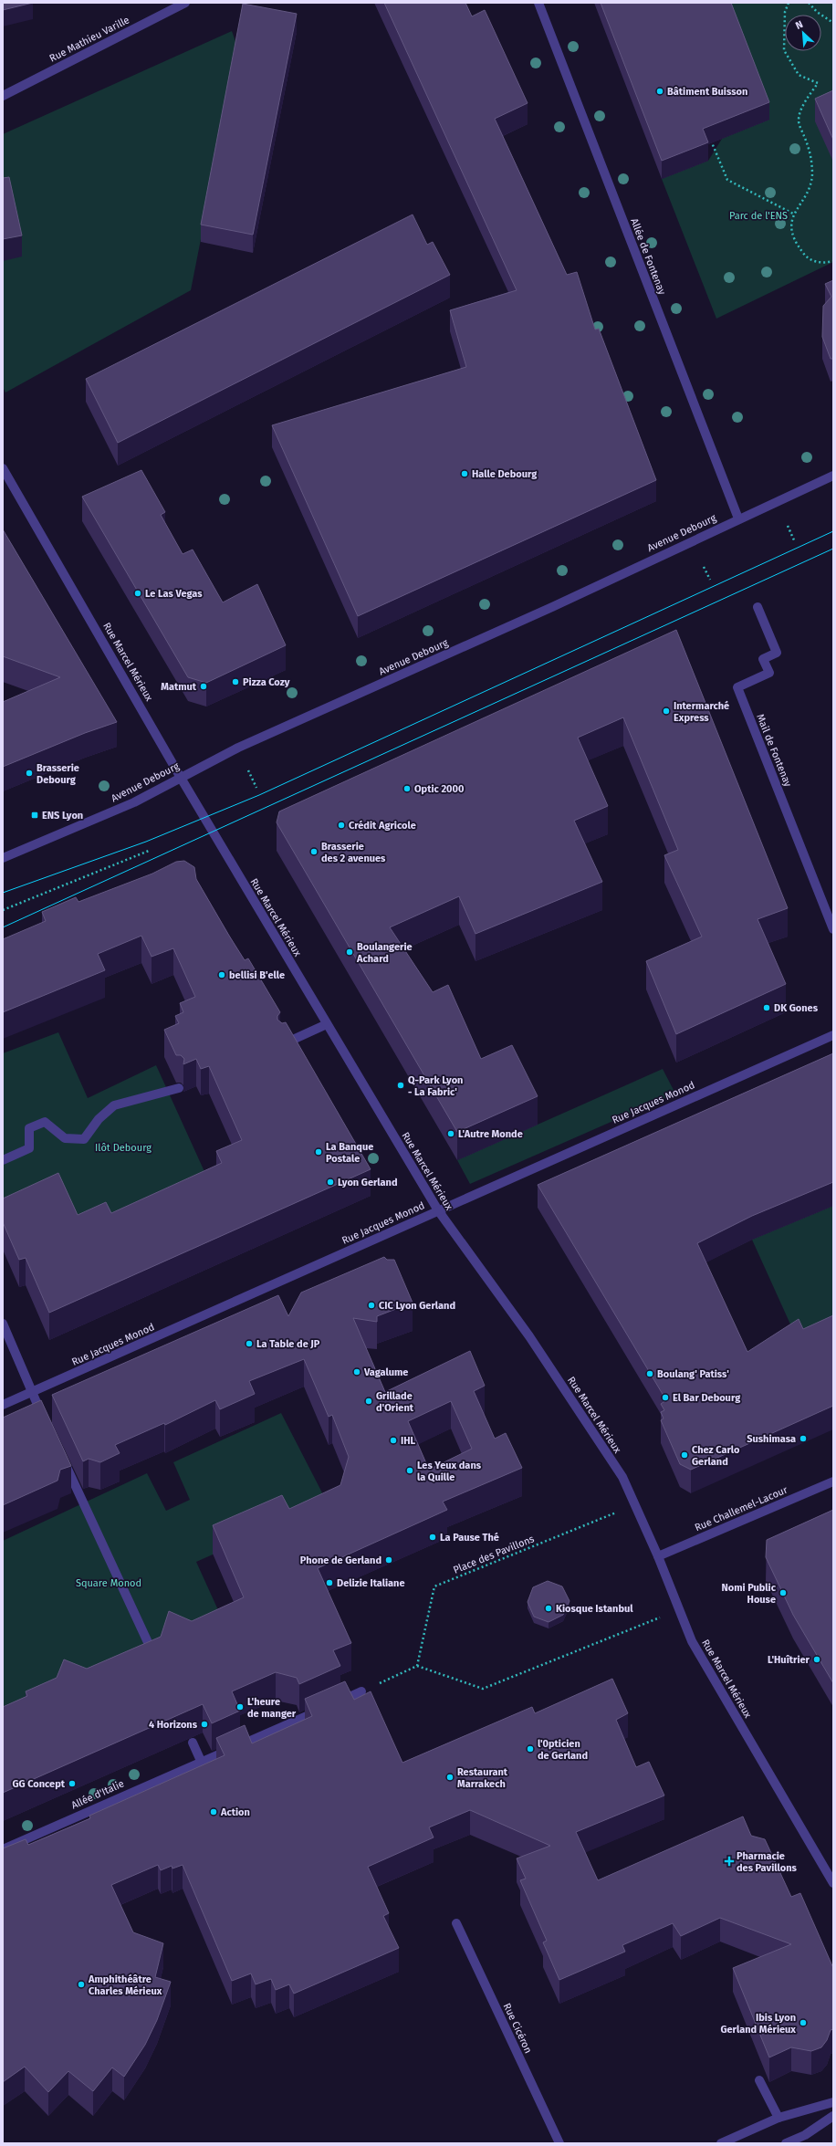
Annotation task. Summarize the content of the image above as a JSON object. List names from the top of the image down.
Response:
{
  "streets": {
    "street": [
      "Rue Mathieu Varille",
      "Allée de Fontenay",
      "Avenue Debourg",
      "Rue Marcel Mérieux",
      "Mail de Fontenay",
      "Rue Jacques Monod",
      "Rue Challemel-Lacour",
      "Allée d'Italie",
      "Rue Cicéron"
    ],
    "path": ["Place des Pavillons"]
  },
  "crossings": [
    ["Allée de Fontenay", "Avenue Debourg"],
    ["Avenue Debourg", "Rue Marcel Mérieux"],
    ["Rue Marcel Mérieux", "Rue Jacques Monod"],
    ["Rue Marcel Mérieux", "Rue Challemel-Lacour"],
    ["Rue Marcel Mérieux", "Place des Pavillons"]
  ],
  "parks": ["Parc de l'ENS", "Ilôt Debourg", "Square Monod"],
  "places": {
    "other": [
      "Bâtiment Buisson",
      "Halle Debourg",
      "Le Las Vegas",
      "Pizza Cozy",
      "Matmut",
      "Intermarché Express",
      "Brasserie Debourg",
      "Optic 2000",
      "Crédit Agricole",
      "Brasserie des 2 avenues",
      "Boulangerie Achard",
      "bellisi B'elle",
      "DK Gones",
      "Q-Park Lyon - La Fabric'",
      "L'Autre Monde",
      "La Banque Postale",
      "Lyon Gerland",
      "CIC Lyon Gerland",
      "La Table de JP",
      "Vagalume",
      "Boulang' Patiss'",
      "El Bar Debourg",
      "Grillade d'Orient",
      "Sushimasa",
      "IHL",
      "Chez Carlo Gerland",
      "Les Yeux dans la Quille",
      "La Pause Thé",
      "Phone de Gerland",
      "Delizie Italiane",
      "Nomi Public House",
      "Kiosque Istanbul",
      "L'Huîtrier",
      "L'heure de manger",
      "4 Horizons",
      "l'0pticien de Gerland",
      "Restaurant Marrakech",
      "GG Concept",
      "Action",
      "Amphithéâtre Charles Mérieux",
      "Ibis Lyon Gerland Mérieux"
    ],
    "transit": ["ENS Lyon"],
    "health": ["Pharmacie des Pavillons"]
  },
  "north": "top left"
}
